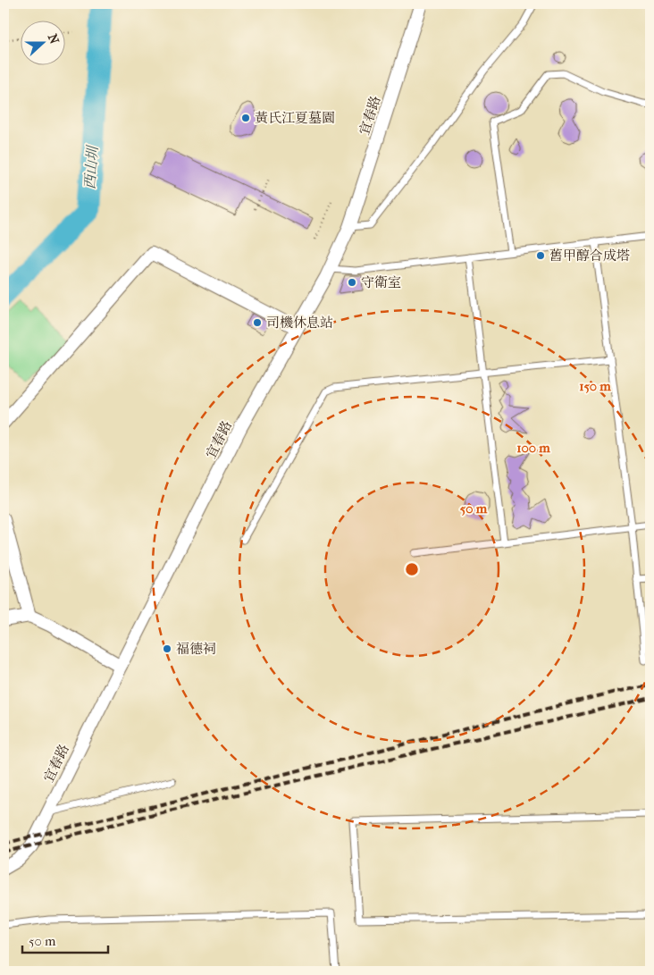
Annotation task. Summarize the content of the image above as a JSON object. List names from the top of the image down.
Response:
{
  "streets": {
    "street": ["宜春路"]
  },
  "water": ["西山圳"],
  "places": [
    "黃氏江夏墓園",
    "舊甲醇合成塔",
    "守衛室",
    "司機休息站",
    "福德祠"
  ],
  "scale_bar": "50 m",
  "north": "right",
  "rings": ["150 m", "100 m", "50 m"]
}
